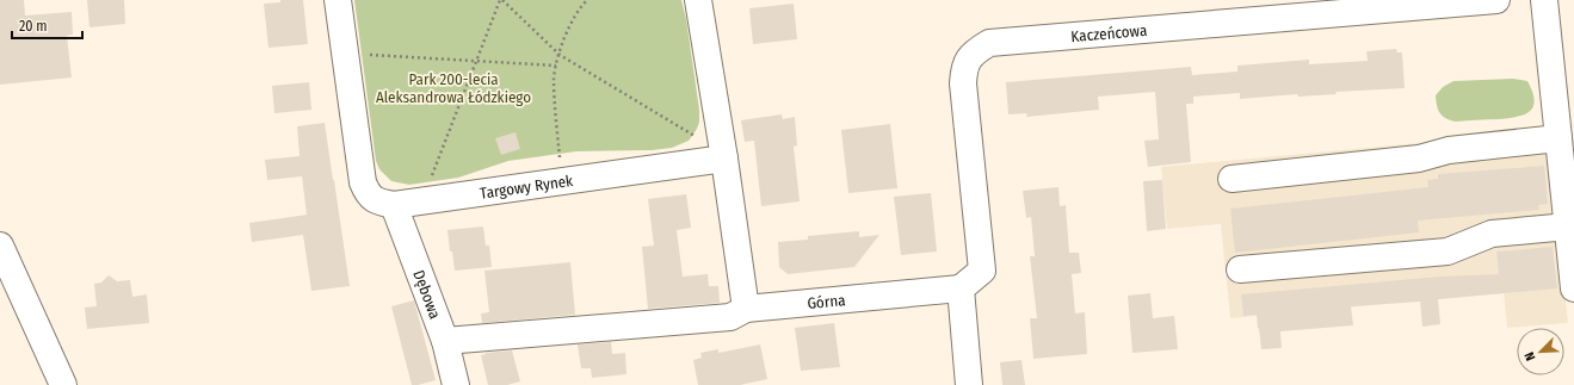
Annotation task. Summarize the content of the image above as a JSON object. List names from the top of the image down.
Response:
{
  "streets": {
    "street": [
      "Kaczeńcowa",
      "Targowy Rynek",
      "Dębowa",
      "Górna"
    ]
  },
  "crossings": [
    ["Kaczeńcowa", "Górna"],
    ["Targowy Rynek", "Dębowa"],
    ["Dębowa", "Górna"]
  ],
  "parks": ["Park 200-lecia Aleksandrowa Łódzkiego"],
  "scale_bar": "20 m",
  "north": "bottom left"
}
